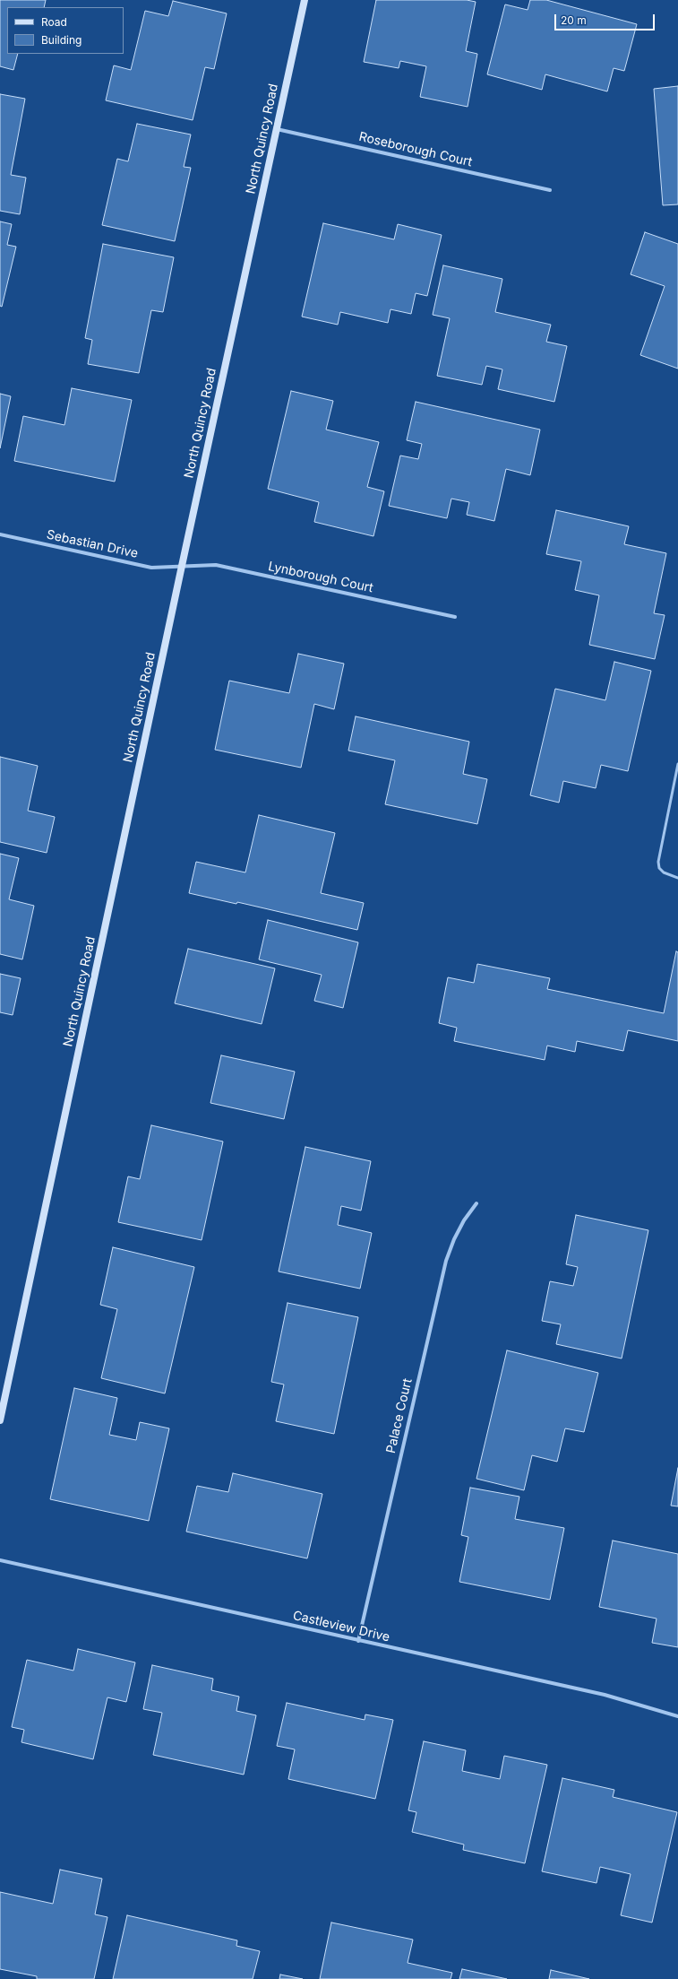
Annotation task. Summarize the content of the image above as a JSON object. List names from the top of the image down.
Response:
{
  "streets": {
    "street": [
      "North Quincy Road",
      "Roseborough Court",
      "Sebastian Drive",
      "Lynborough Court",
      "Palace Court",
      "Castleview Drive"
    ]
  },
  "crossings": [
    ["North Quincy Road", "Roseborough Court"],
    ["North Quincy Road", "Sebastian Drive"],
    ["North Quincy Road", "Lynborough Court"],
    ["Sebastian Drive", "Lynborough Court"],
    ["Palace Court", "Castleview Drive"]
  ],
  "legend": ["Road", "Building"],
  "scale_bar": "20 m"
}
